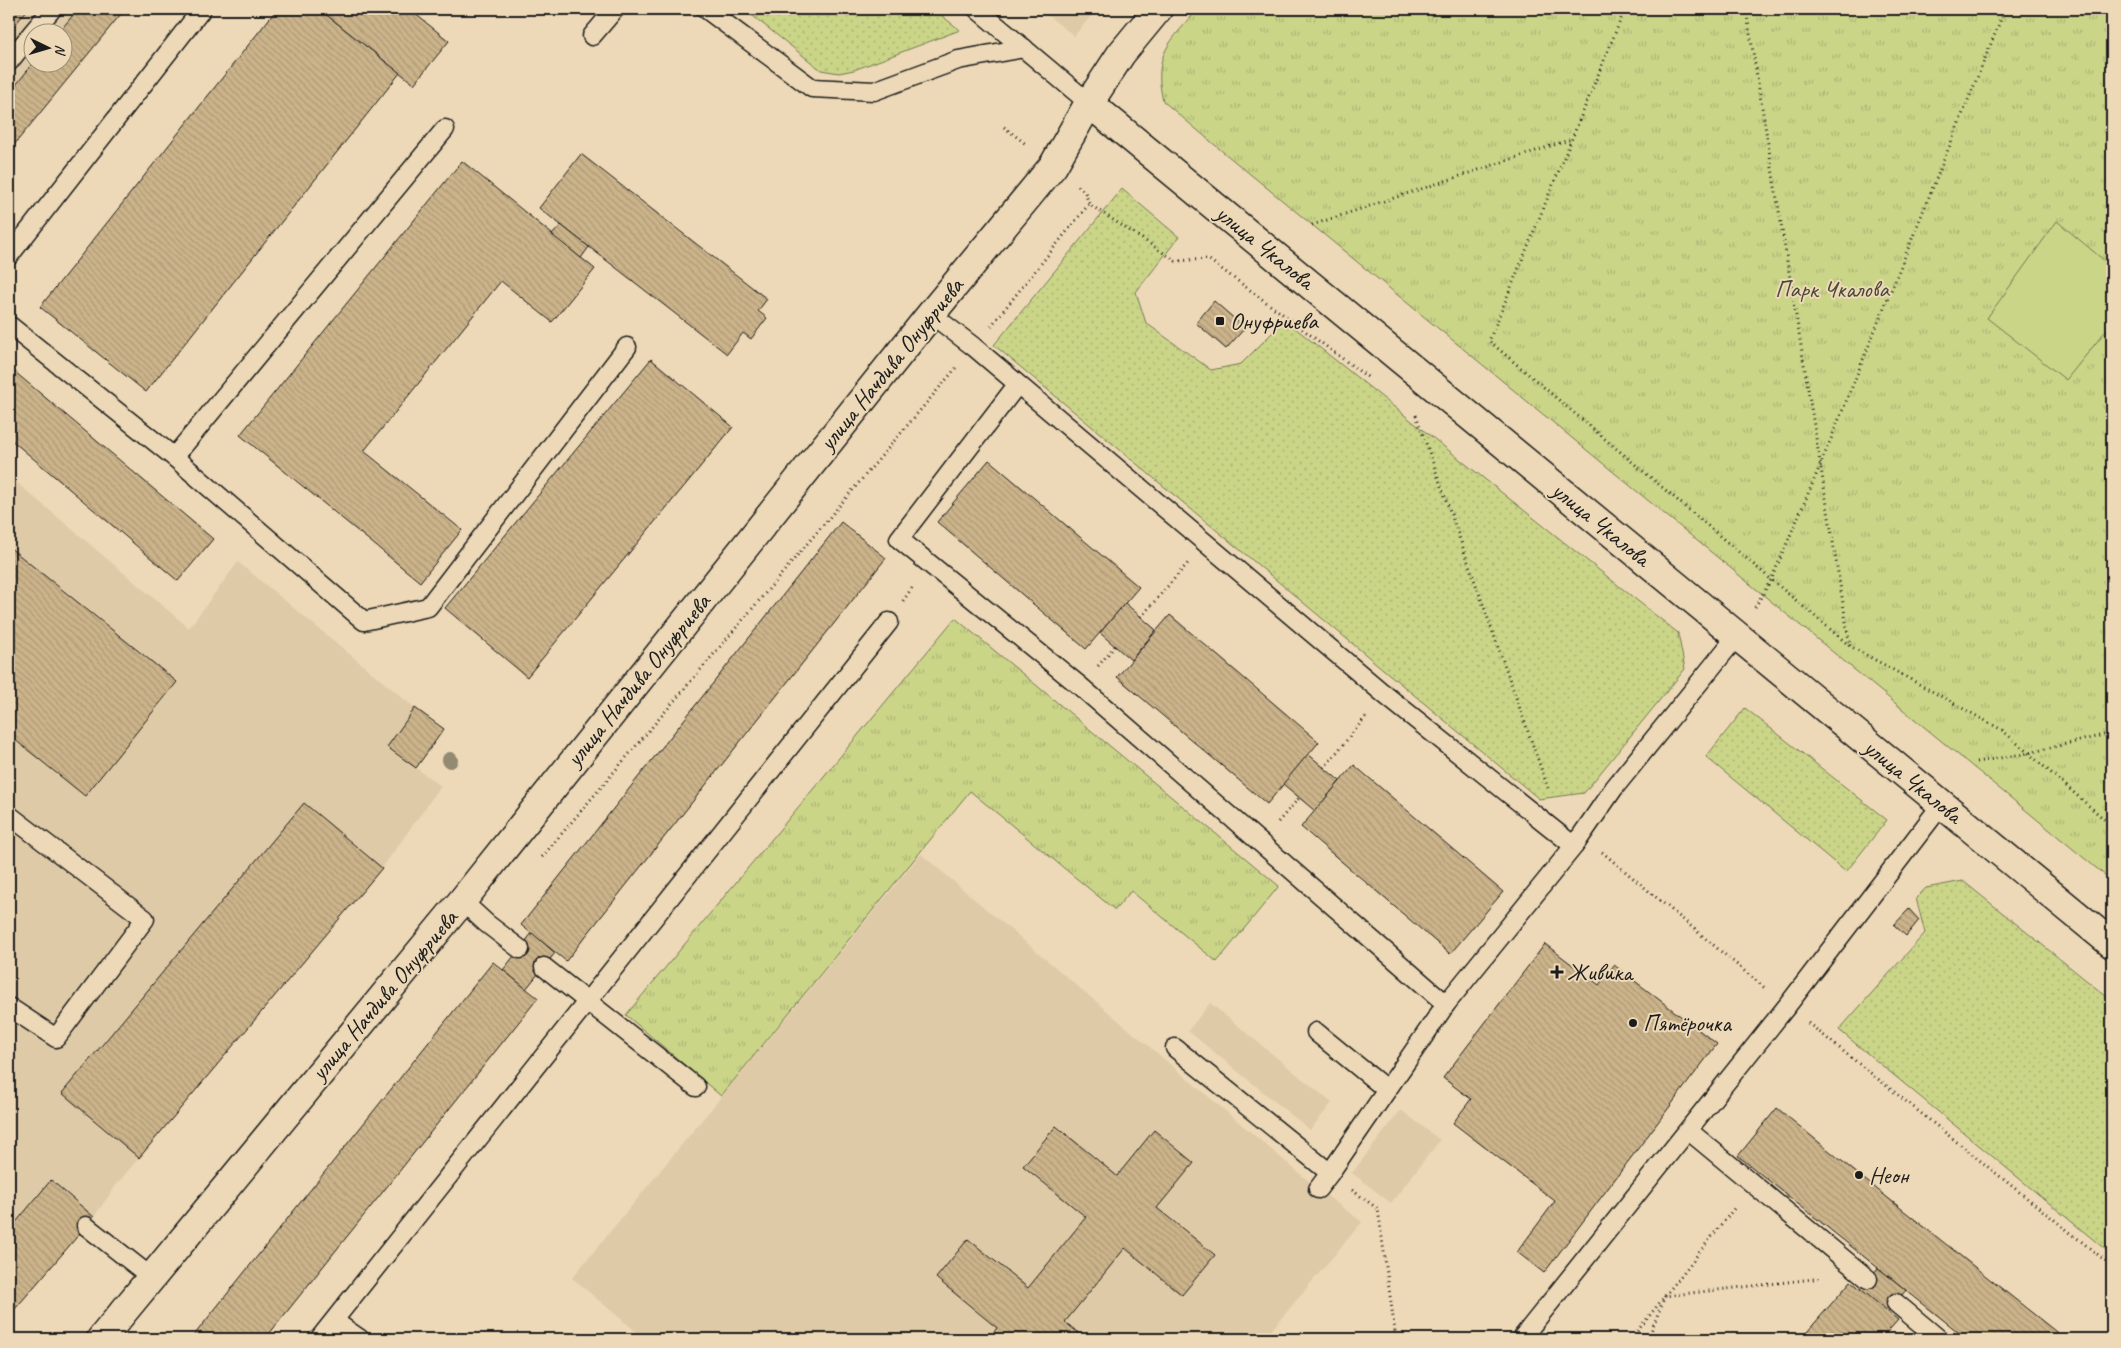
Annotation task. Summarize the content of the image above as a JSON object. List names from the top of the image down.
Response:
{
  "streets": {
    "street": ["улица Чкалова", "улица Начдива Онуфриева"]
  },
  "crossings": [
    ["улица Чкалова", "улица Начдива Онуфриева"]
  ],
  "parks": ["Парк Чкалова"],
  "places": {
    "transit": ["Онуфриева"],
    "health": ["Живика"],
    "other": ["Пятёрочка", "Неон"]
  },
  "north": "right"
}
